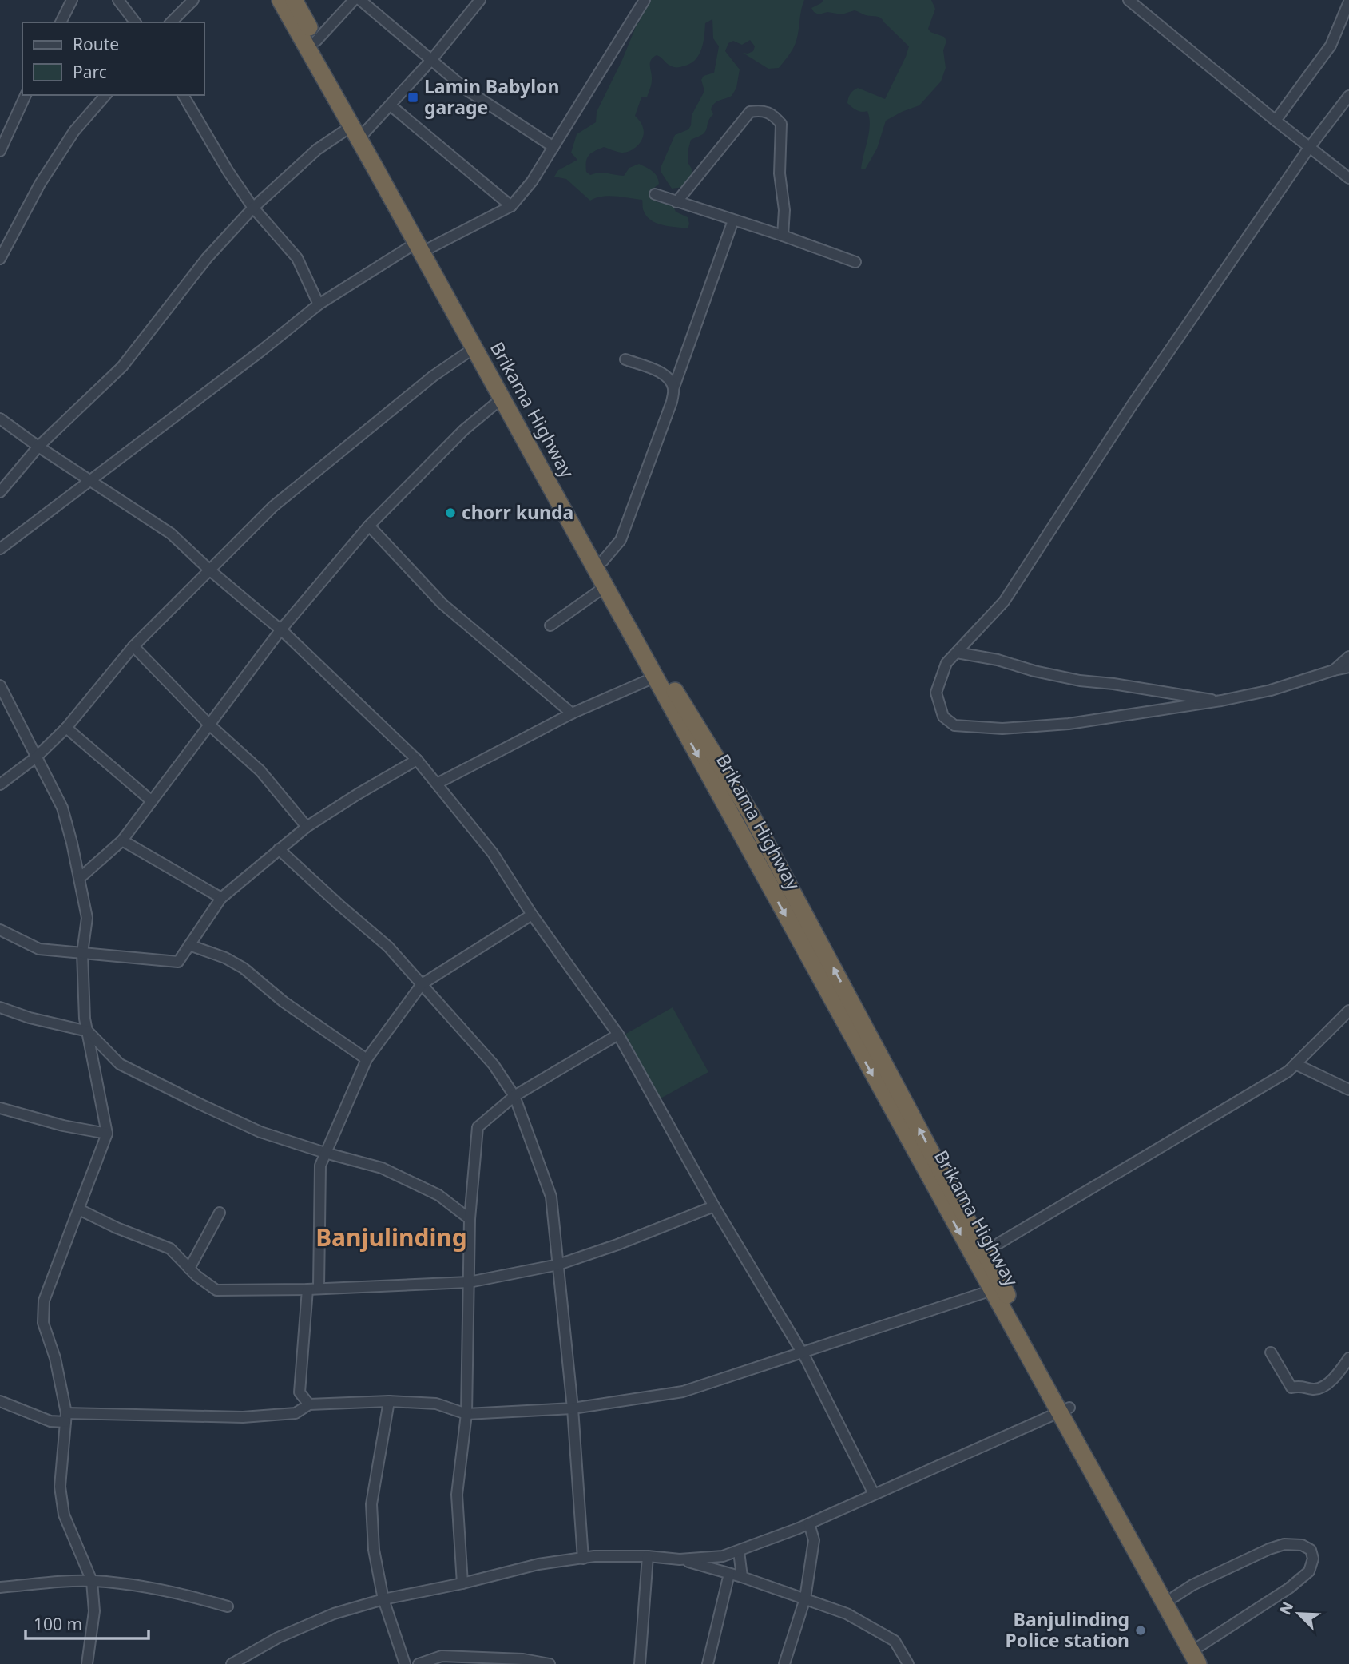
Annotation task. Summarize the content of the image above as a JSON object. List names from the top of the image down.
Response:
{
  "streets": {
    "highway": ["Brikama Highway"]
  },
  "districts": ["Banjulinding"],
  "places": {
    "transit": ["Lamin Babylon garage"],
    "other": ["chorr kunda", "Banjulinding Police station"]
  },
  "legend": ["Route", "Parc"],
  "scale_bar": "100 m",
  "north": "top left"
}
